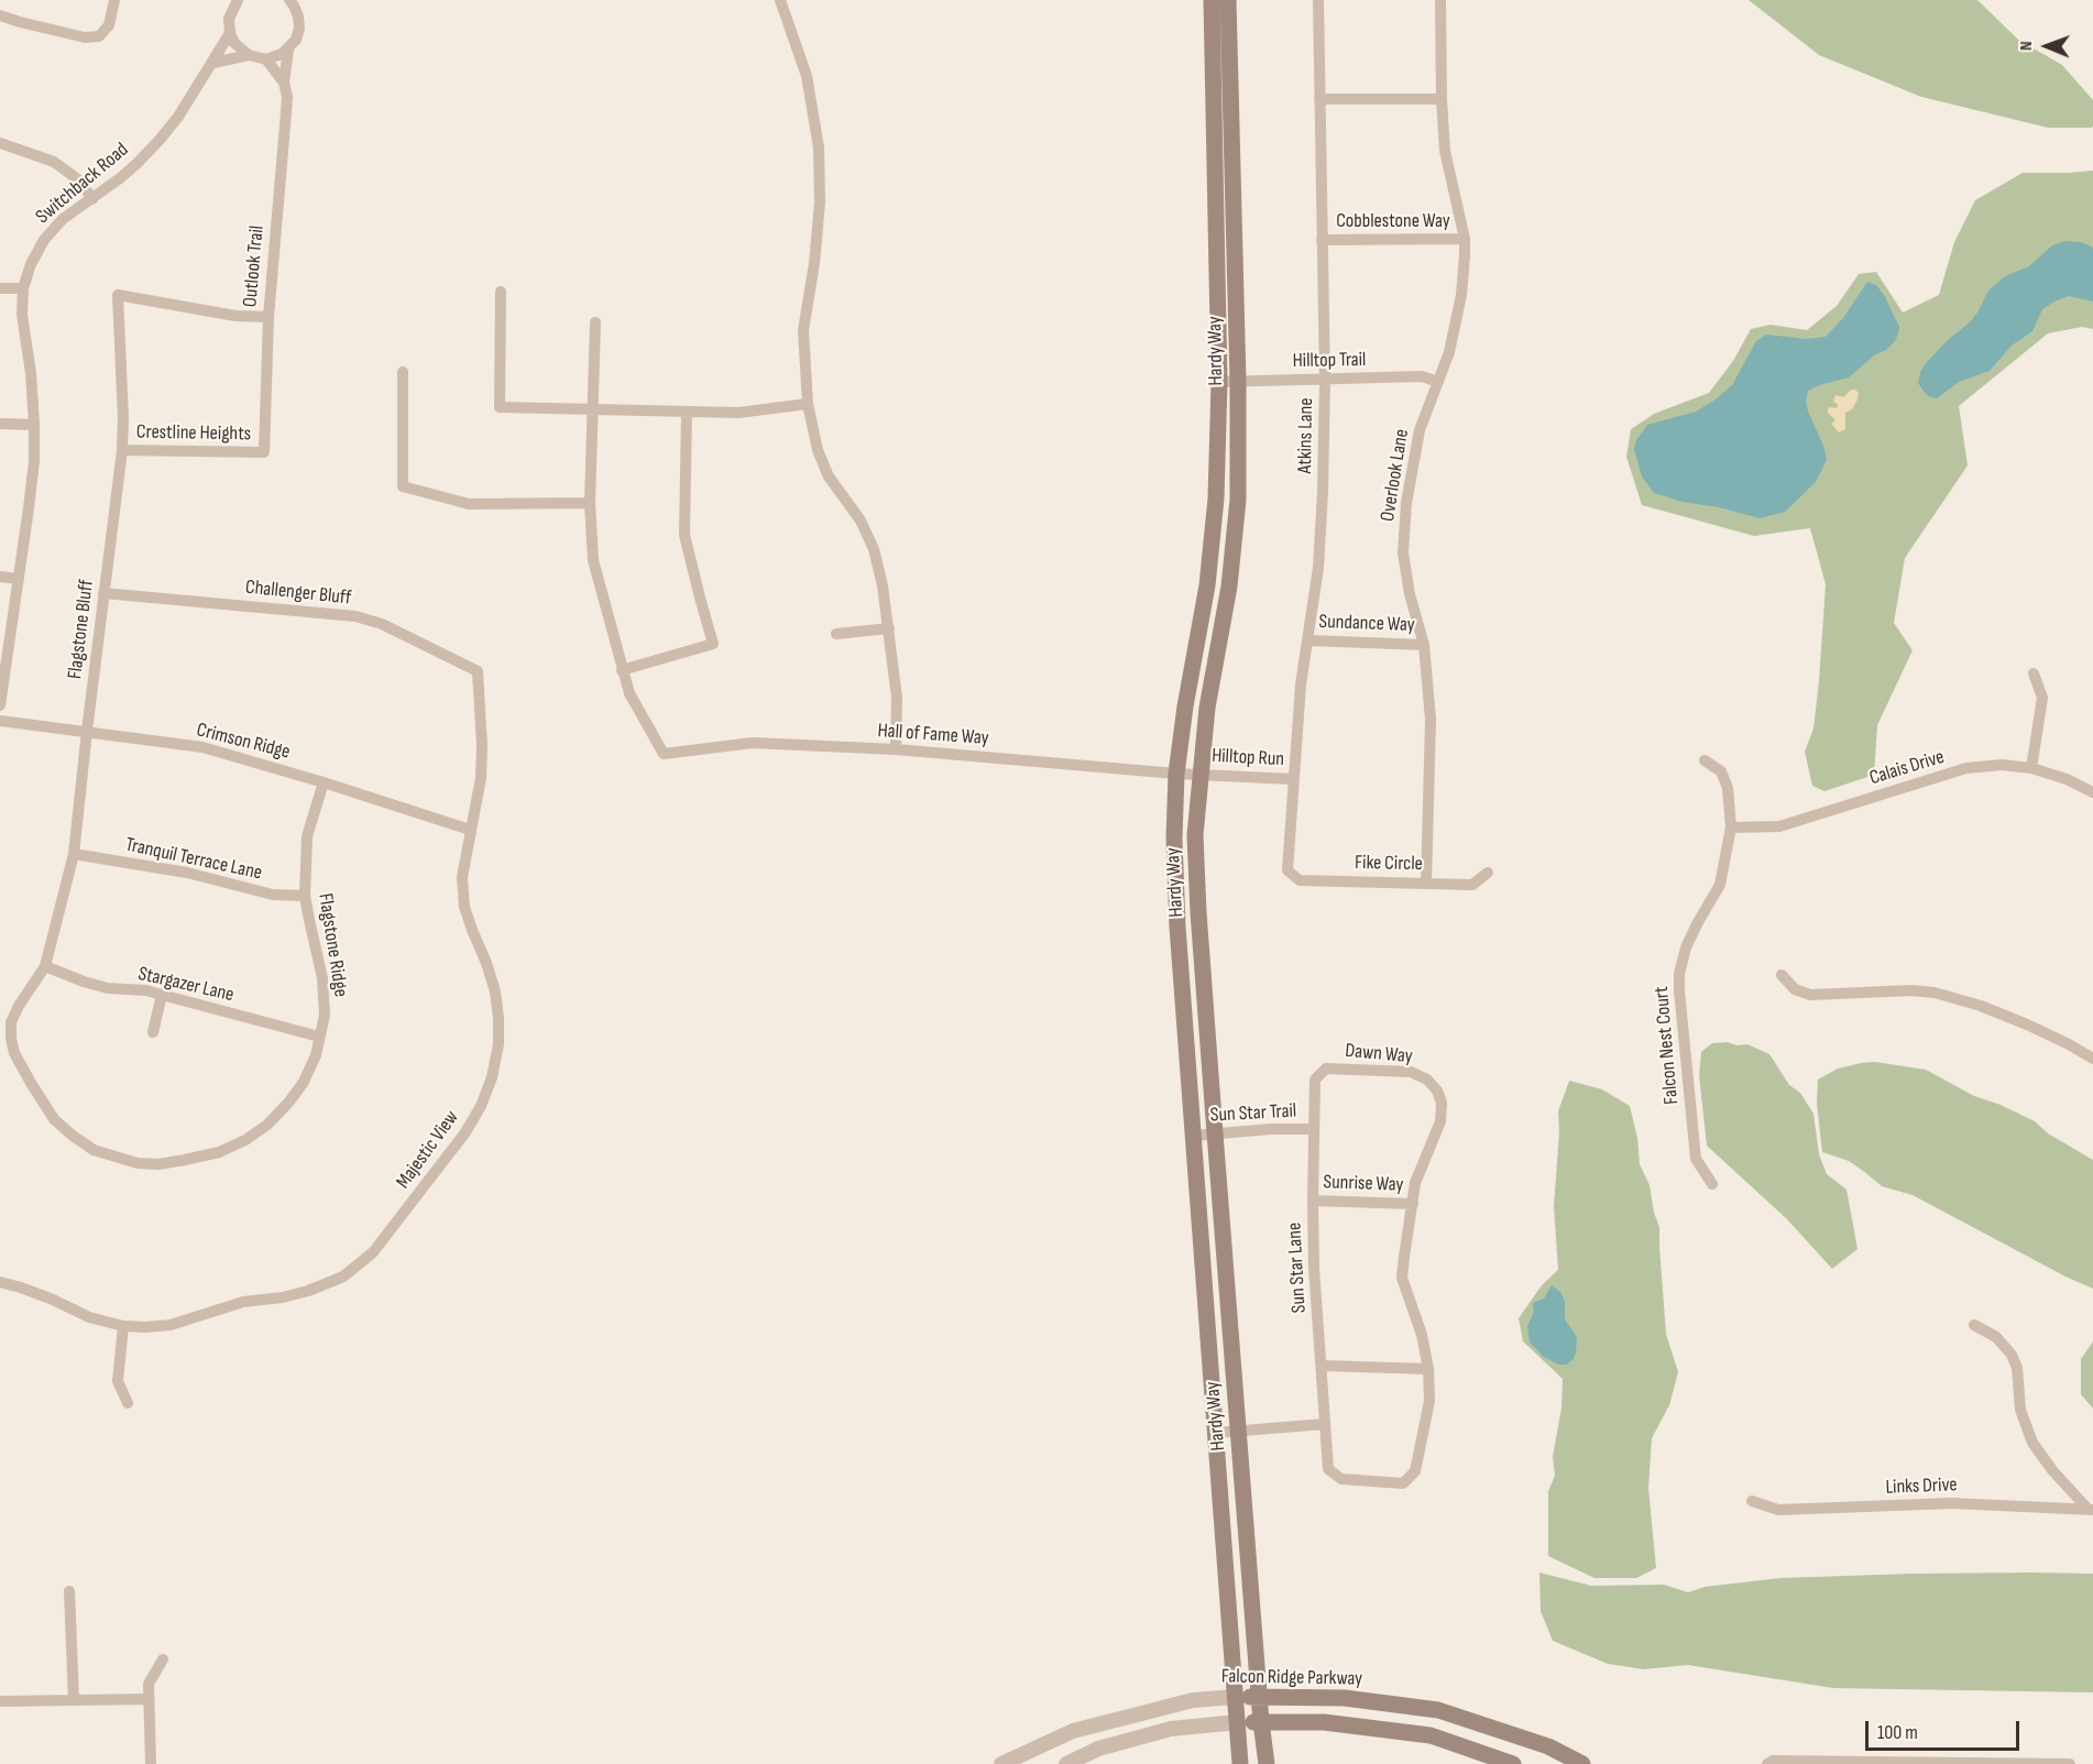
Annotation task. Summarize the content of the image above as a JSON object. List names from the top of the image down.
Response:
{
  "streets": {
    "main road": ["Hardy Way", "Falcon Ridge Parkway"],
    "street": [
      "Switchback Road",
      "Cobblestone Way",
      "Outlook Trail",
      "Hilltop Trail",
      "Crestline Heights",
      "Atkins Lane",
      "Overlook Lane",
      "Challenger Bluff",
      "Sundance Way",
      "Flagstone Bluff",
      "Hall of Fame Way",
      "Crimson Ridge",
      "Hilltop Run",
      "Calais Drive",
      "Tranquil Terrace Lane",
      "Fike Circle",
      "Flagstone Ridge",
      "Stargazer Lane",
      "Falcon Nest Court",
      "Dawn Way",
      "Sun Star Trail",
      "Majestic View",
      "Sunrise Way",
      "Sun Star Lane",
      "Links Drive"
    ]
  },
  "crossings": [
    ["Cobblestone Way", "Atkins Lane"],
    ["Cobblestone Way", "Overlook Lane"],
    ["Outlook Trail", "Crestline Heights"],
    ["Outlook Trail", "Flagstone Bluff"],
    ["Hardy Way", "Hilltop Trail"],
    ["Hardy Way", "Hall of Fame Way"],
    ["Hardy Way", "Hilltop Run"],
    ["Hardy Way", "Sun Star Trail"],
    ["Hardy Way", "Falcon Ridge Parkway"],
    ["Hilltop Trail", "Atkins Lane"],
    ["Hilltop Trail", "Overlook Lane"],
    ["Crestline Heights", "Flagstone Bluff"],
    ["Atkins Lane", "Sundance Way"],
    ["Atkins Lane", "Hilltop Run"],
    ["Atkins Lane", "Fike Circle"],
    ["Overlook Lane", "Sundance Way"],
    ["Overlook Lane", "Fike Circle"],
    ["Challenger Bluff", "Flagstone Bluff"],
    ["Challenger Bluff", "Majestic View"],
    ["Flagstone Bluff", "Crimson Ridge"],
    ["Flagstone Bluff", "Tranquil Terrace Lane"],
    ["Flagstone Bluff", "Flagstone Ridge"],
    ["Flagstone Bluff", "Stargazer Lane"],
    ["Hall of Fame Way", "Hilltop Run"],
    ["Crimson Ridge", "Flagstone Ridge"],
    ["Crimson Ridge", "Majestic View"],
    ["Calais Drive", "Falcon Nest Court"],
    ["Tranquil Terrace Lane", "Flagstone Ridge"],
    ["Flagstone Ridge", "Stargazer Lane"],
    ["Dawn Way", "Sunrise Way"],
    ["Dawn Way", "Sun Star Lane"],
    ["Sun Star Trail", "Sun Star Lane"],
    ["Sunrise Way", "Sun Star Lane"]
  ],
  "scale_bar": "100 m",
  "north": "left"
}
